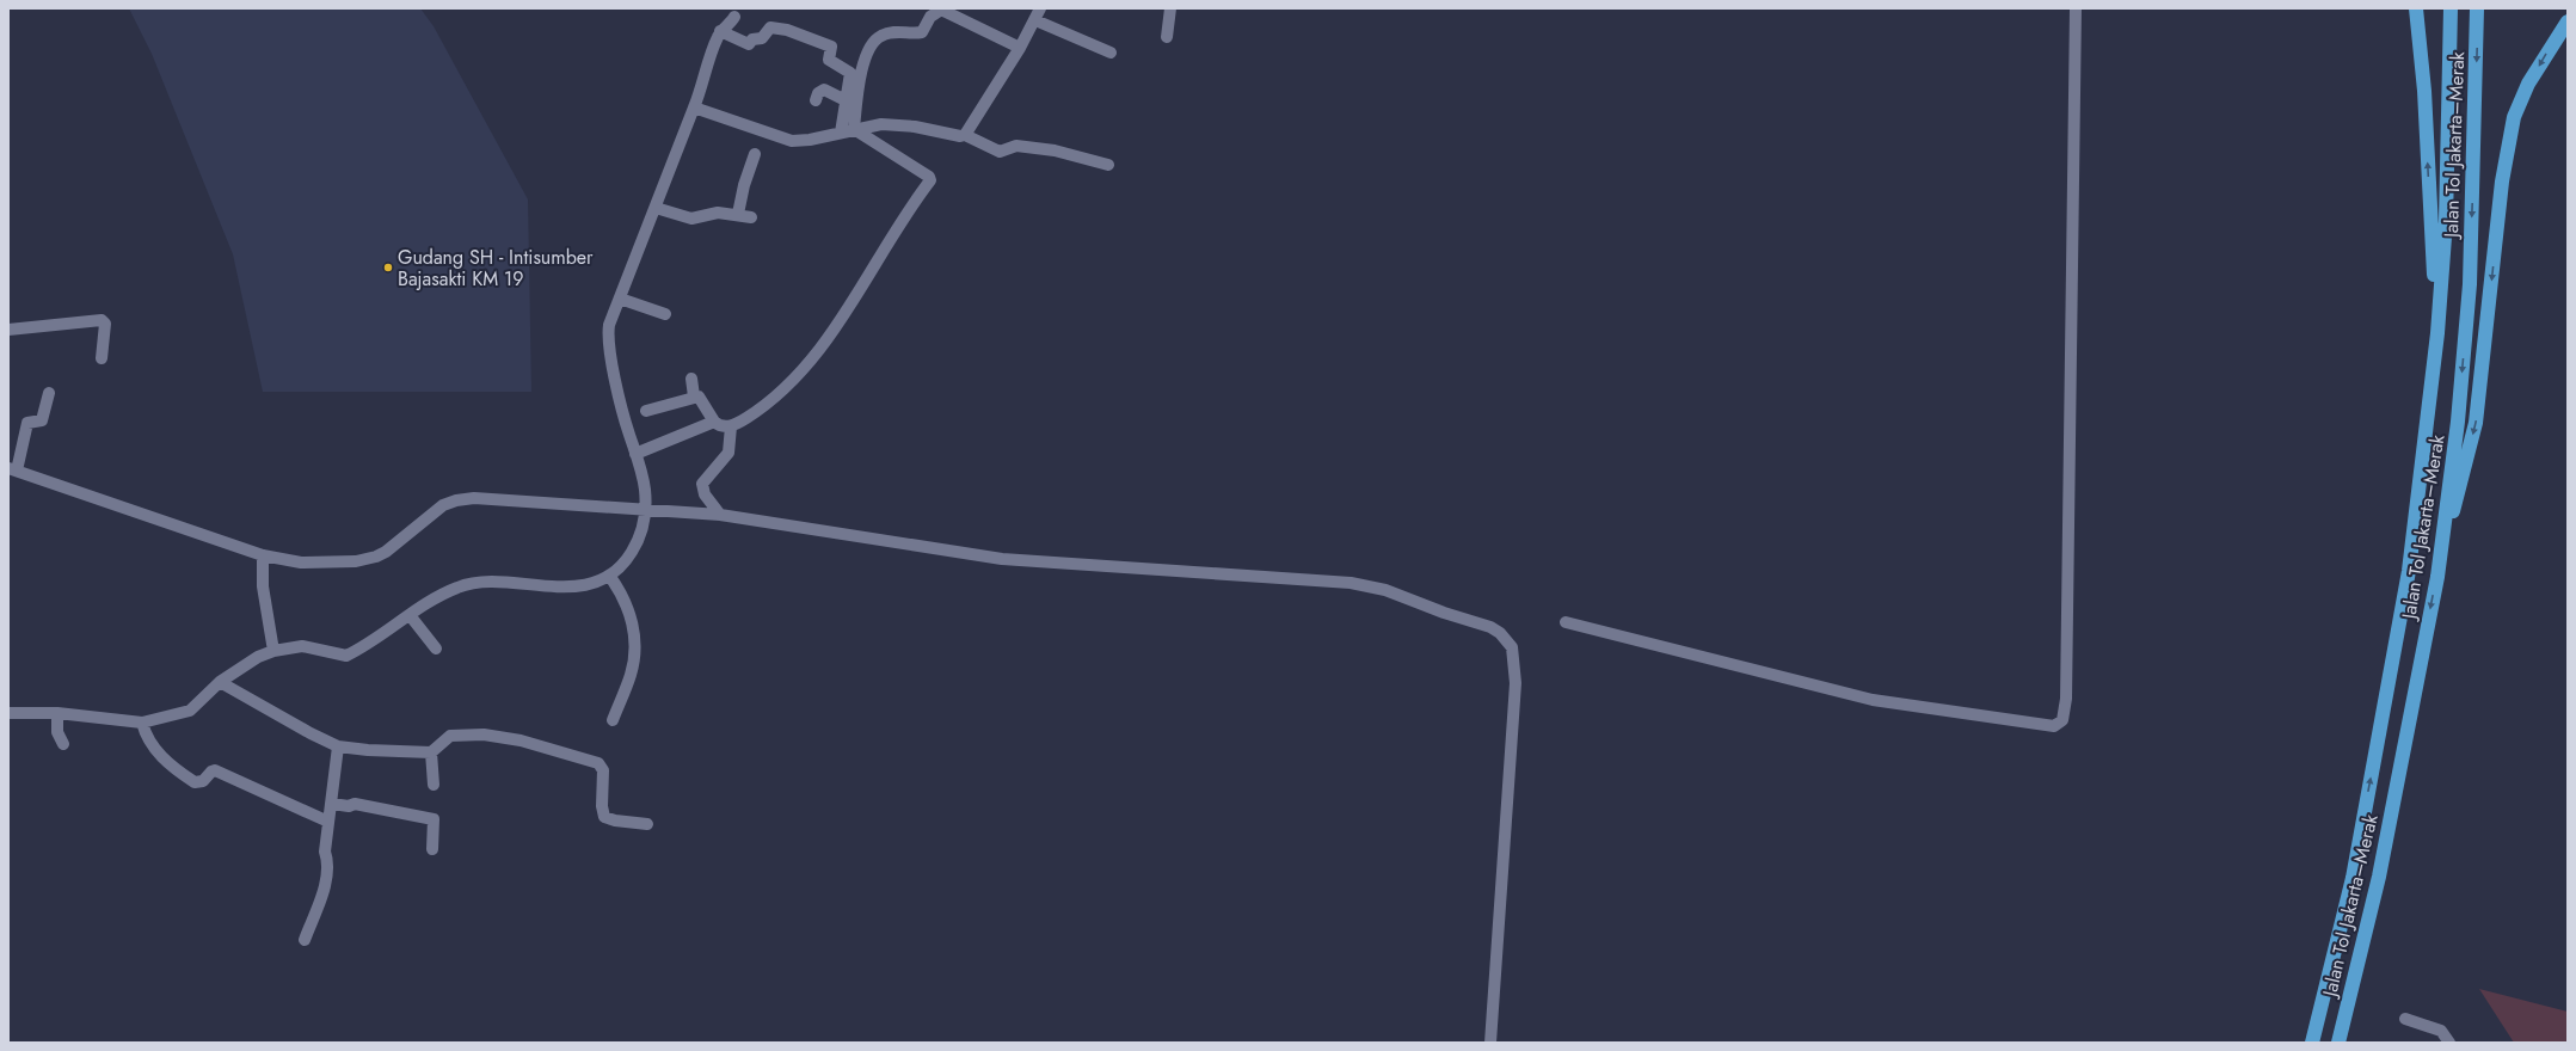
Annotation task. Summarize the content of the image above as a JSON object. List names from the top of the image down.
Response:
{
  "streets": {
    "highway": ["Jalan Tol Jakarta–Merak"]
  },
  "places": ["Gudang SH - Intisumber Bajasakti KM 19"]
}
